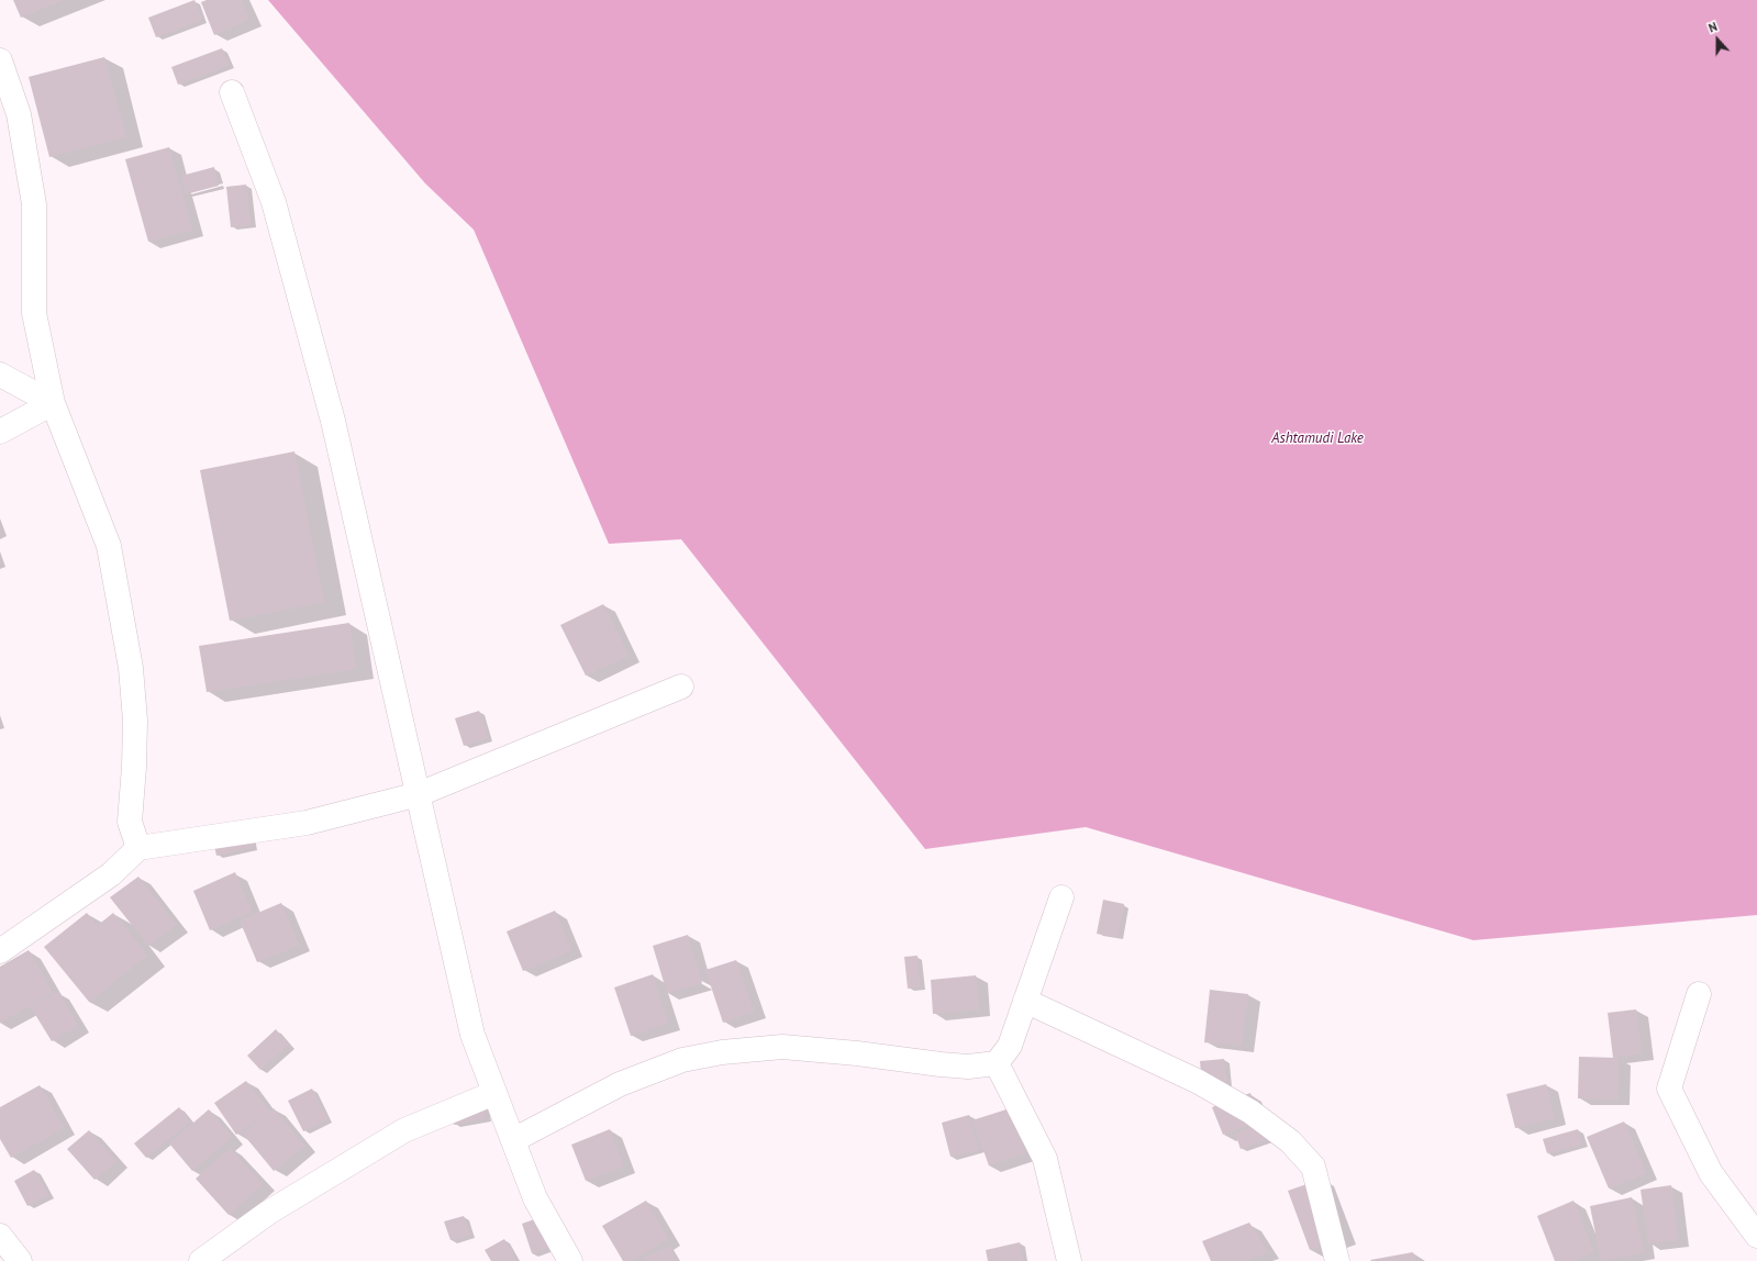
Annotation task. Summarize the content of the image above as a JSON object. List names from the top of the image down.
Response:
{
  "water": ["Ashtamudi Lake"],
  "north": "top"
}
